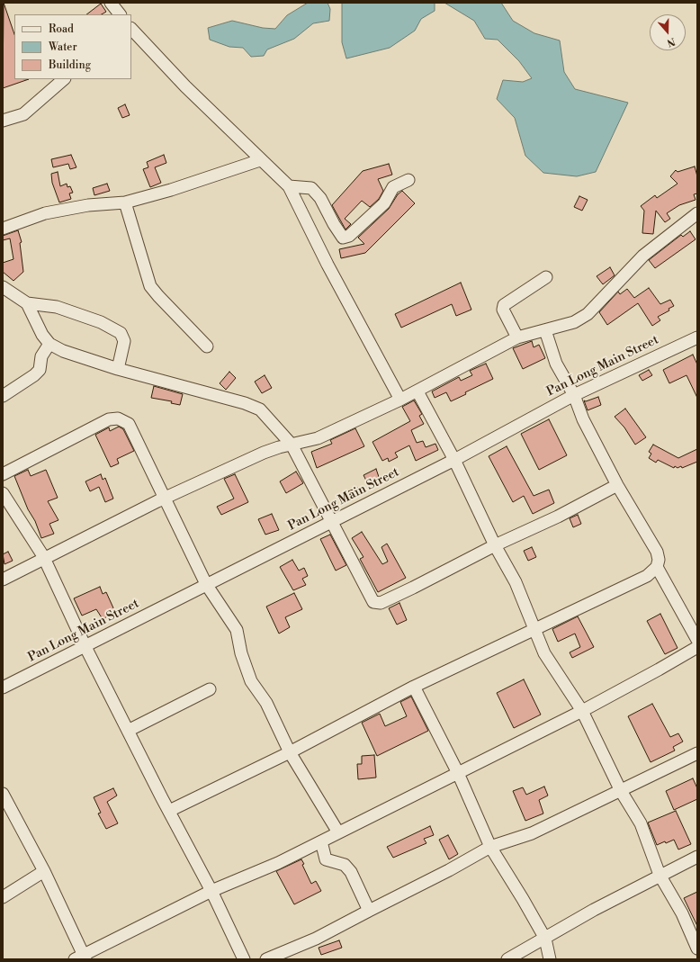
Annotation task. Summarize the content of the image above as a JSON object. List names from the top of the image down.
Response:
{
  "streets": {
    "street": ["Pan Long Main Street"]
  },
  "legend": ["Road", "Water", "Building"],
  "north": "bottom"
}
